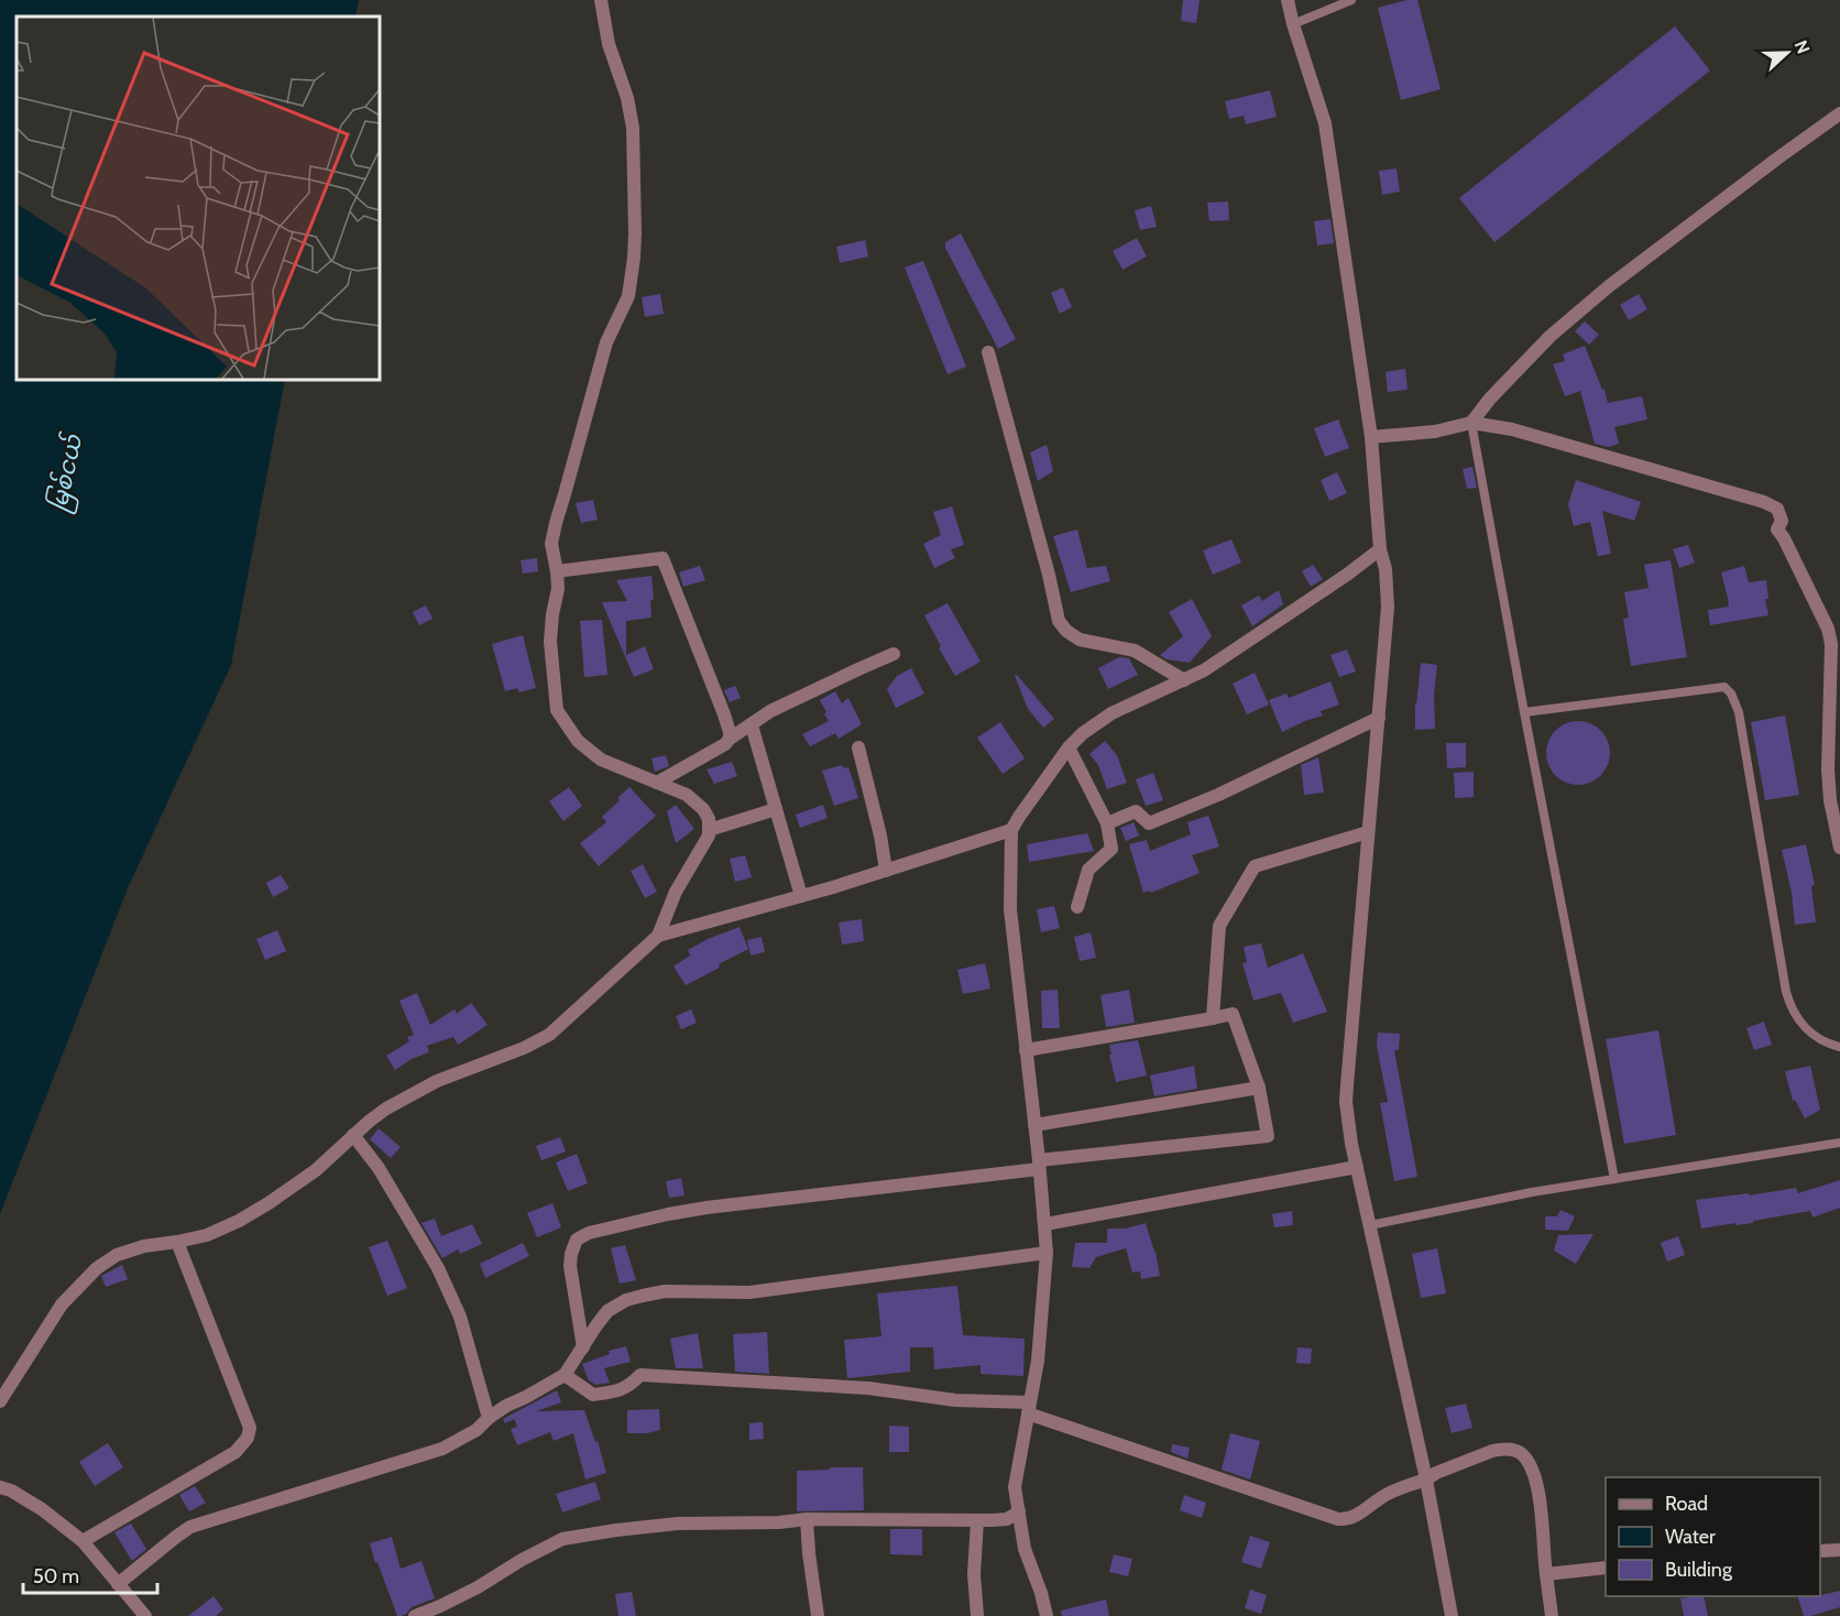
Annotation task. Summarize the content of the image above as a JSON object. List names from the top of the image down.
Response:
{
  "water": ["မြစ်ငယ်"],
  "legend": ["Road", "Water", "Building"],
  "scale_bar": "50 m",
  "north": "right"
}
